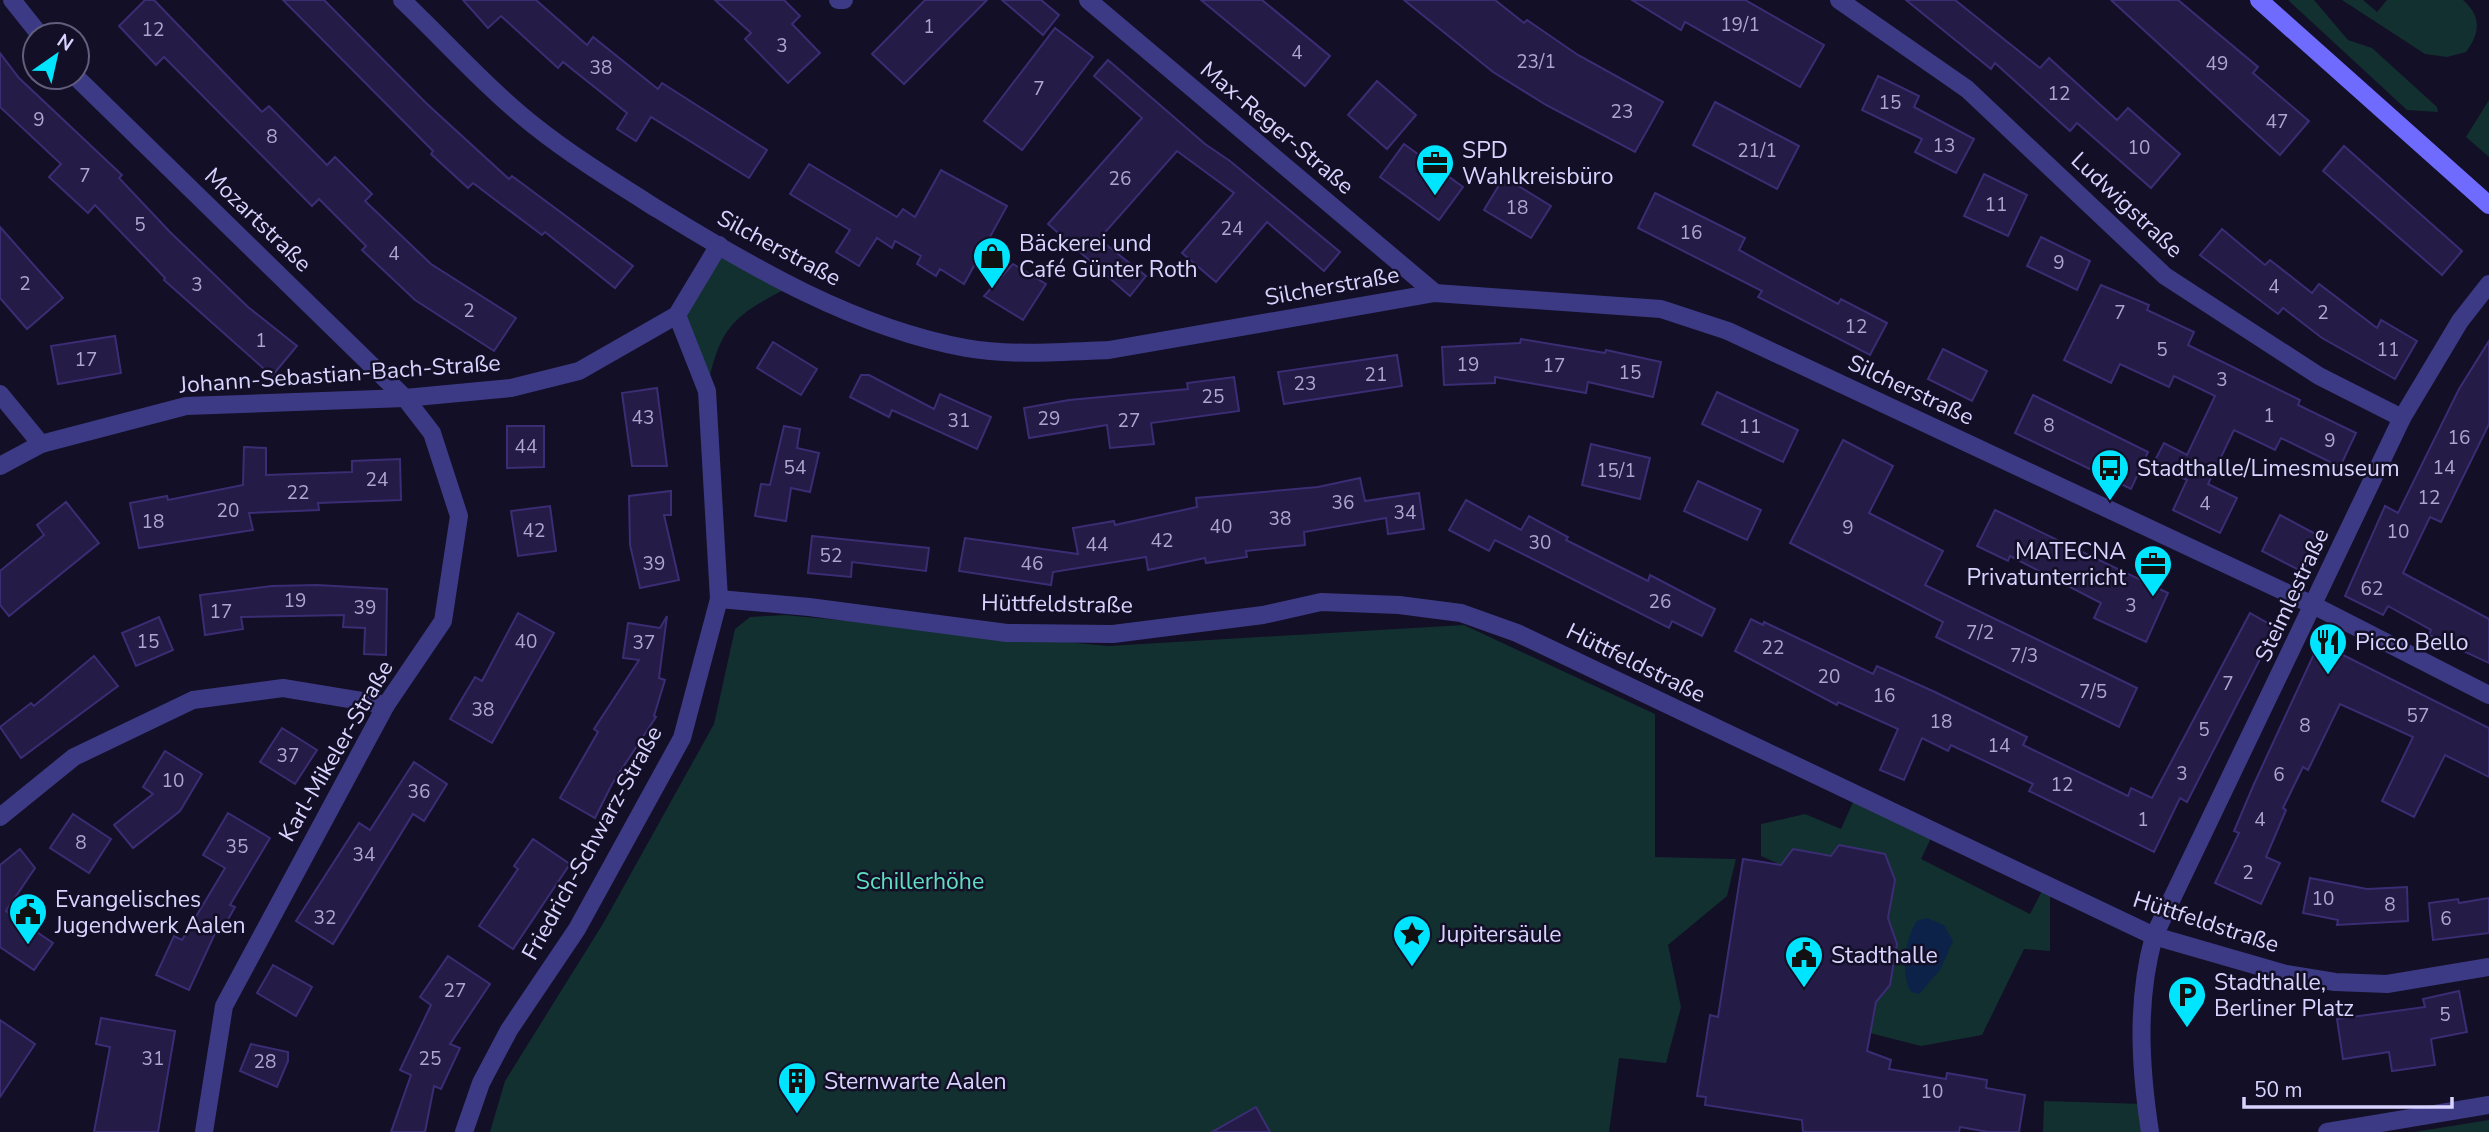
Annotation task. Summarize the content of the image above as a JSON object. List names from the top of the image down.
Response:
{
  "streets": {
    "street": [
      "Max-Reger-Straße",
      "Ludwigstraße",
      "Mozartstraße",
      "Silcherstraße",
      "Johann-Sebastian-Bach-Straße",
      "Steimlestraße",
      "Hüttfeldstraße",
      "Karl-Mikeler-Straße",
      "Friedrich-Schwarz-Straße"
    ]
  },
  "crossings": [
    ["Max-Reger-Straße", "Silcherstraße"],
    ["Ludwigstraße", "Steimlestraße"],
    ["Mozartstraße", "Johann-Sebastian-Bach-Straße"],
    ["Mozartstraße", "Karl-Mikeler-Straße"],
    ["Silcherstraße", "Steimlestraße"],
    ["Johann-Sebastian-Bach-Straße", "Karl-Mikeler-Straße"],
    ["Johann-Sebastian-Bach-Straße", "Friedrich-Schwarz-Straße"],
    ["Steimlestraße", "Hüttfeldstraße"],
    ["Hüttfeldstraße", "Friedrich-Schwarz-Straße"]
  ],
  "parks": ["Schillerhöhe"],
  "places": {
    "office": ["SPD Wahlkreisbüro", "MATECNA Privatunterricht"],
    "shop": ["Bäckerei und Café Günter Roth"],
    "bus stop": ["Stadthalle/Limesmuseum"],
    "restaurant": ["Picco Bello"],
    "public building": ["Evangelisches Jugendwerk Aalen", "Stadthalle"],
    "place": ["Jupitersäule"],
    "parking": ["Stadthalle, Berliner Platz"],
    "building": ["Sternwarte Aalen"]
  },
  "house_numbers": [
    "19/1",
    "1",
    "12",
    "3",
    "4",
    "23/1",
    "49",
    "38",
    "7",
    "12",
    "15",
    "23",
    "9",
    "47",
    "8",
    "13",
    "10",
    "21/1",
    "7",
    "26",
    "11",
    "18",
    "5",
    "24",
    "16",
    "4",
    "9",
    "2",
    "3",
    "4",
    "2",
    "7",
    "2",
    "12",
    "1",
    "5",
    "11",
    "17",
    "19",
    "17",
    "15",
    "21",
    "3",
    "23",
    "25",
    "1",
    "43",
    "29",
    "31",
    "27",
    "8",
    "11",
    "16",
    "9",
    "44",
    "54",
    "14",
    "15/1",
    "24",
    "22",
    "12",
    "36",
    "4",
    "20",
    "34",
    "38",
    "18",
    "40",
    "9",
    "42",
    "10",
    "42",
    "30",
    "44",
    "52",
    "39",
    "46",
    "62",
    "19",
    "26",
    "3",
    "39",
    "17",
    "7/2",
    "15",
    "40",
    "37",
    "22",
    "7/3",
    "20",
    "7",
    "7/5",
    "16",
    "38",
    "57",
    "18",
    "8",
    "5",
    "14",
    "37",
    "3",
    "6",
    "10",
    "12",
    "36",
    "1",
    "4",
    "8",
    "35",
    "34",
    "2",
    "10",
    "8",
    "32",
    "6",
    "27",
    "5",
    "31",
    "25",
    "28",
    "10"
  ],
  "scale_bar": "50 m",
  "north": "top right"
}
